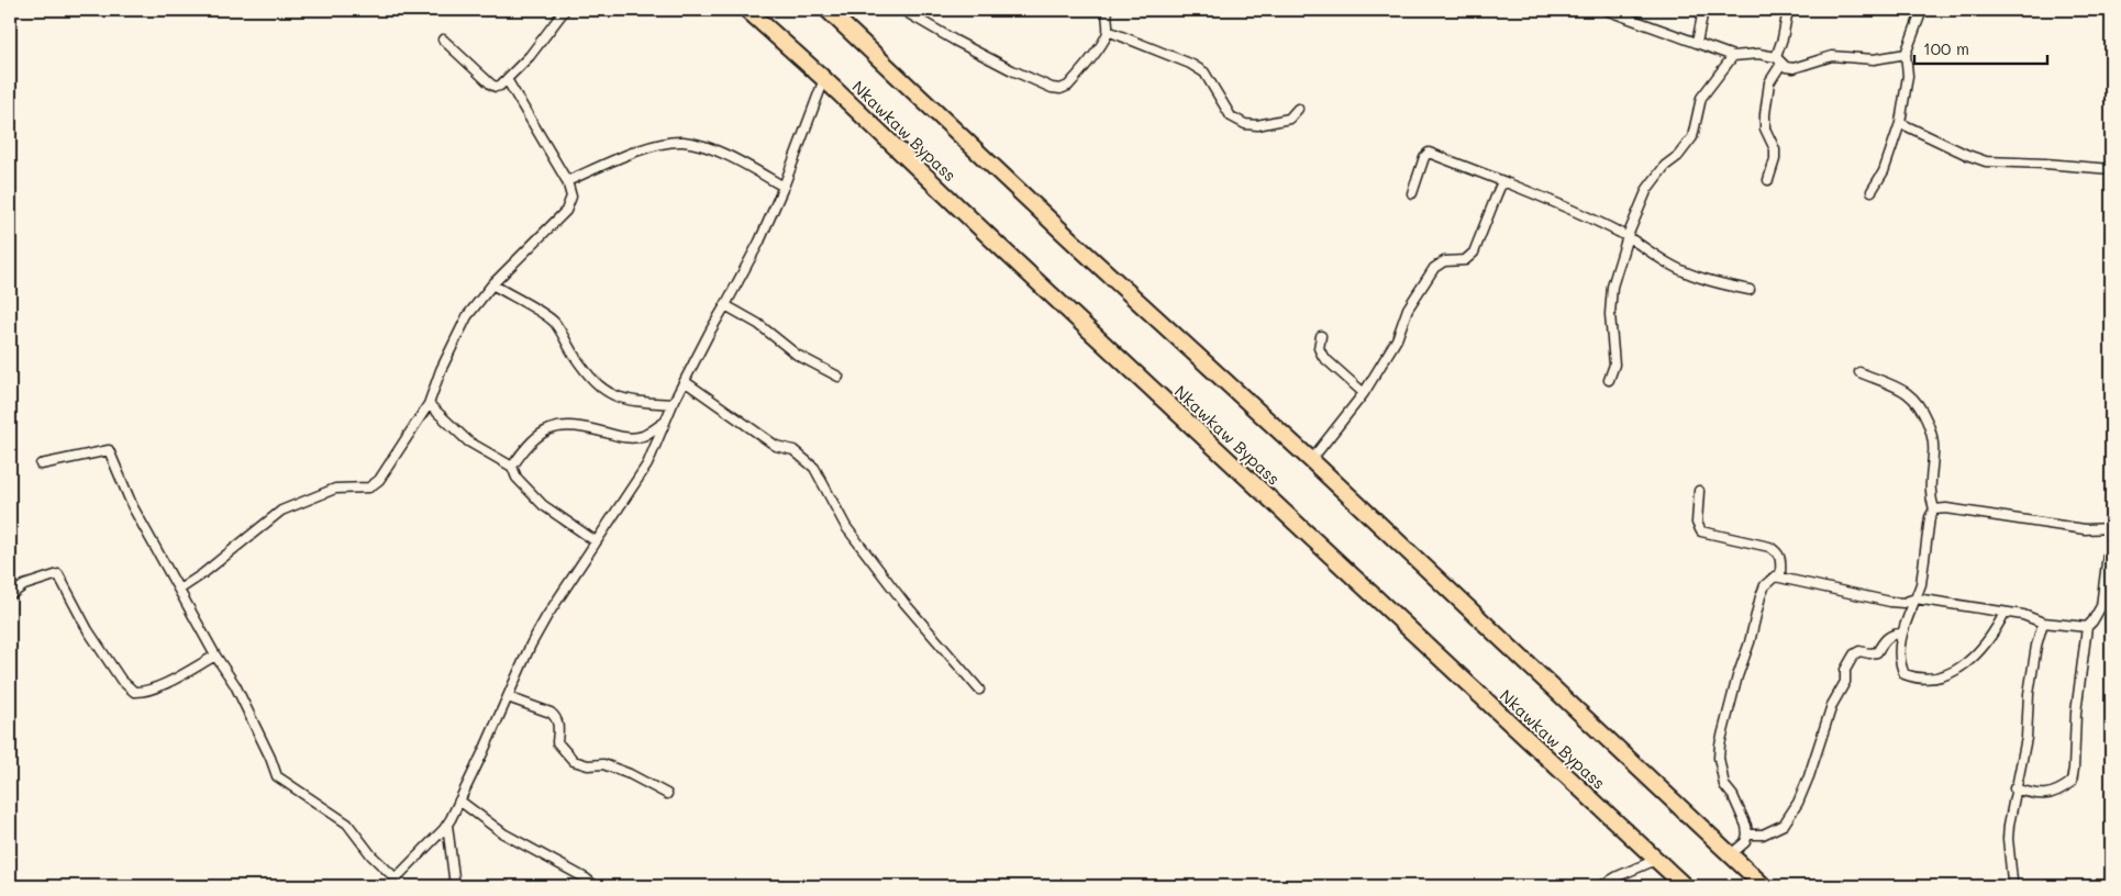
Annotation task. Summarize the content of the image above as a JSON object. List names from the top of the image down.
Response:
{
  "streets": {
    "highway": ["Nkawkaw Bypass"]
  },
  "scale_bar": "100 m"
}
